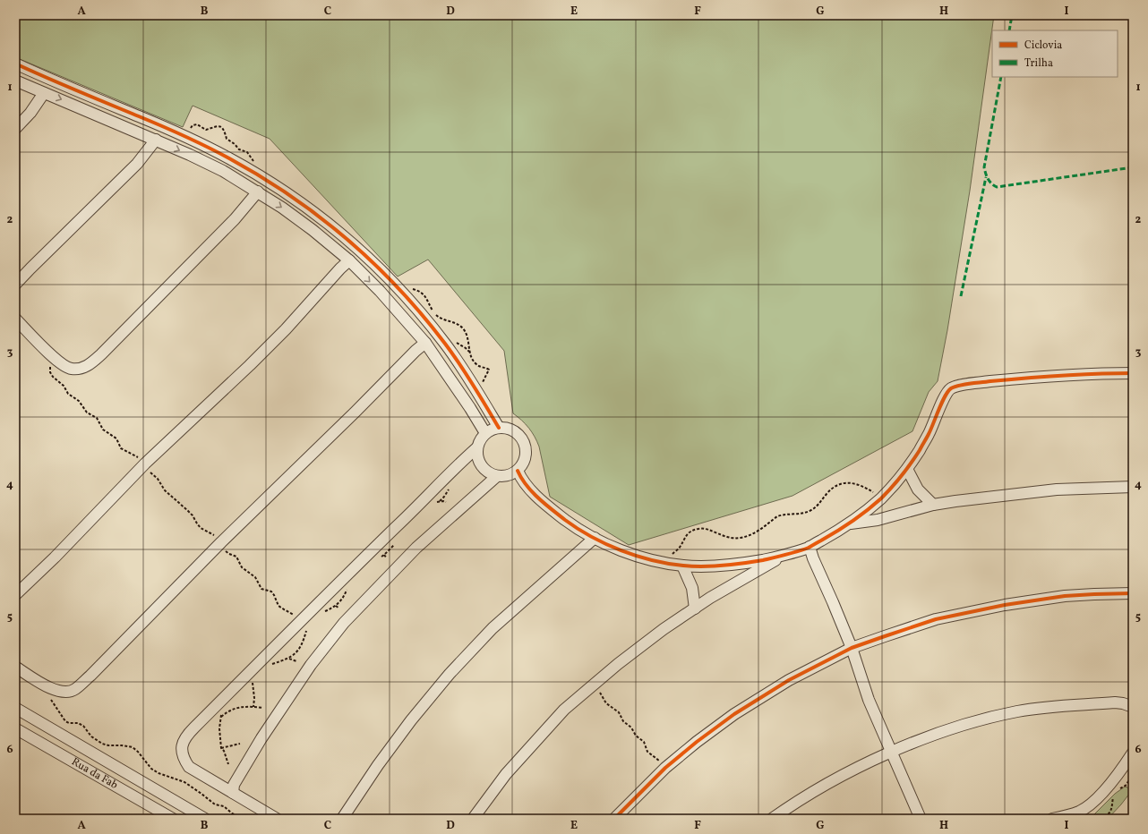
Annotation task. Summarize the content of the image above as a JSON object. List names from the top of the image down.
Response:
{
  "streets": {
    "street": ["Rua da Fab"]
  },
  "legend": ["Ciclovia", "Trilha"],
  "grid": {
    "columns": [
      "A",
      "B",
      "C",
      "D",
      "E",
      "F",
      "G",
      "H",
      "I"
    ],
    "rows": [
      "1",
      "2",
      "3",
      "4",
      "5",
      "6"
    ]
  }
}
